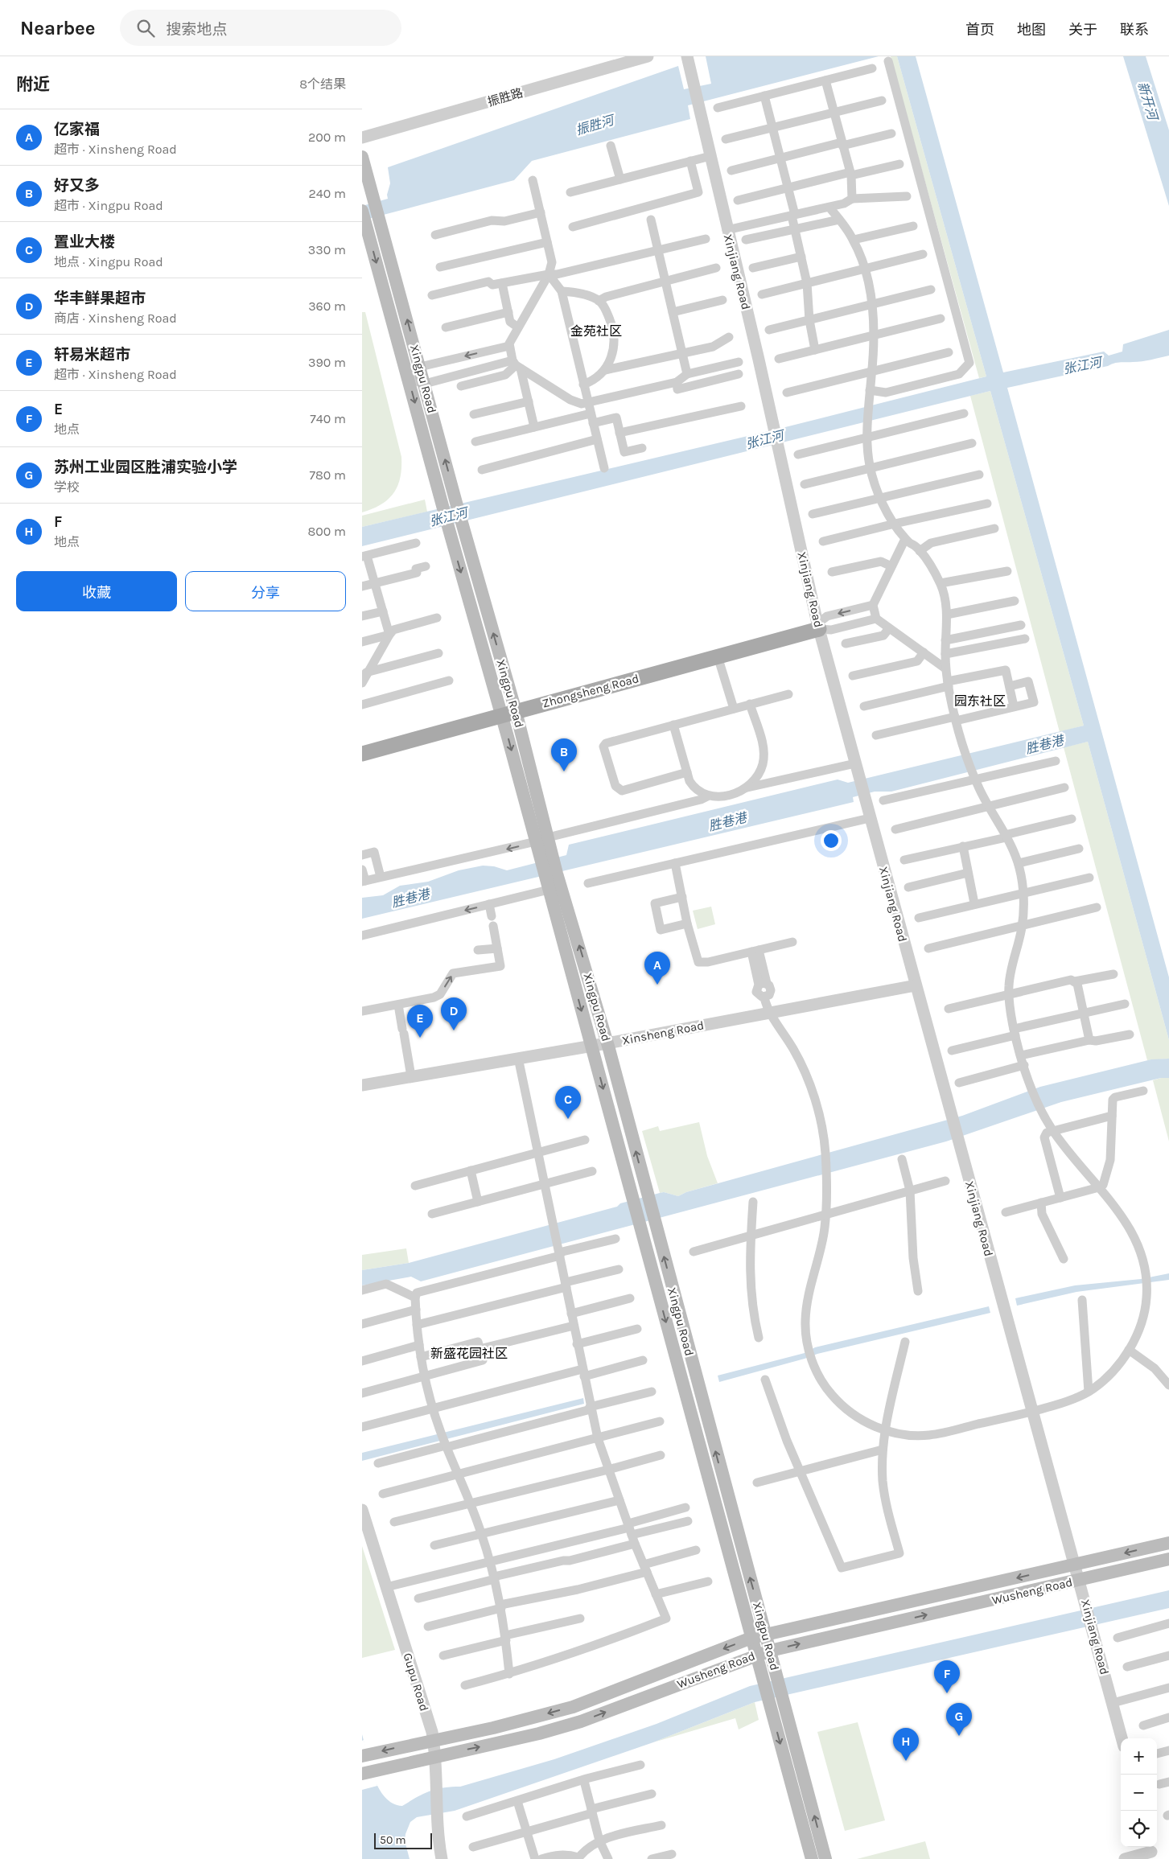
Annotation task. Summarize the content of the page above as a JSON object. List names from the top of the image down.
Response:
{
  "streets": {
    "main road": ["Xingpu Road", "Zhongsheng Road", "Wusheng Road"],
    "street": [
      "振胜路",
      "Xinjiang Road",
      "Xinsheng Road",
      "Gupu Road"
    ]
  },
  "crossings": [
    ["Xinjiang Road", "Zhongsheng Road"],
    ["Xinjiang Road", "Xinsheng Road"],
    ["Xinjiang Road", "Wusheng Road"],
    ["Xingpu Road", "Zhongsheng Road"],
    ["Xingpu Road", "Xinsheng Road"],
    ["Xingpu Road", "Wusheng Road"],
    ["Wusheng Road", "Gupu Road"]
  ],
  "districts": ["金苑社区", "园东社区", "新盛花园社区"],
  "water": [
    "新开河",
    "振胜河",
    "张江河",
    "胜巷港"
  ],
  "scale_bar": "50 m",
  "page": {
    "header": "Nearbee",
    "search": "搜索地点",
    "nav": [
      "首页",
      "地图",
      "关于",
      "联系"
    ],
    "heading": ["附近", "8个结果"],
    "list": [
      {
        "mark": "A",
        "name": "亿家福",
        "note": "超市 · Xinsheng Road",
        "value": "200 m"
      },
      {
        "mark": "B",
        "name": "好又多",
        "note": "超市 · Xingpu Road",
        "value": "240 m"
      },
      {
        "mark": "C",
        "name": "置业大楼",
        "note": "地点 · Xingpu Road",
        "value": "330 m"
      },
      {
        "mark": "D",
        "name": "华丰鲜果超市",
        "note": "商店 · Xinsheng Road",
        "value": "360 m"
      },
      {
        "mark": "E",
        "name": "轩易米超市",
        "note": "超市 · Xinsheng Road",
        "value": "390 m"
      },
      {
        "mark": "F",
        "name": "E",
        "note": "地点",
        "value": "740 m"
      },
      {
        "mark": "G",
        "name": "苏州工业园区胜浦实验小学",
        "note": "学校",
        "value": "780 m"
      },
      {
        "mark": "H",
        "name": "F",
        "note": "地点",
        "value": "800 m"
      }
    ],
    "buttons": ["收藏", "分享"],
    "pins": [
      "B",
      "A",
      "D",
      "E",
      "C",
      "F",
      "G",
      "H"
    ],
    "map_buttons": ["+", "−"],
    "scale": "50 m"
  }
}
